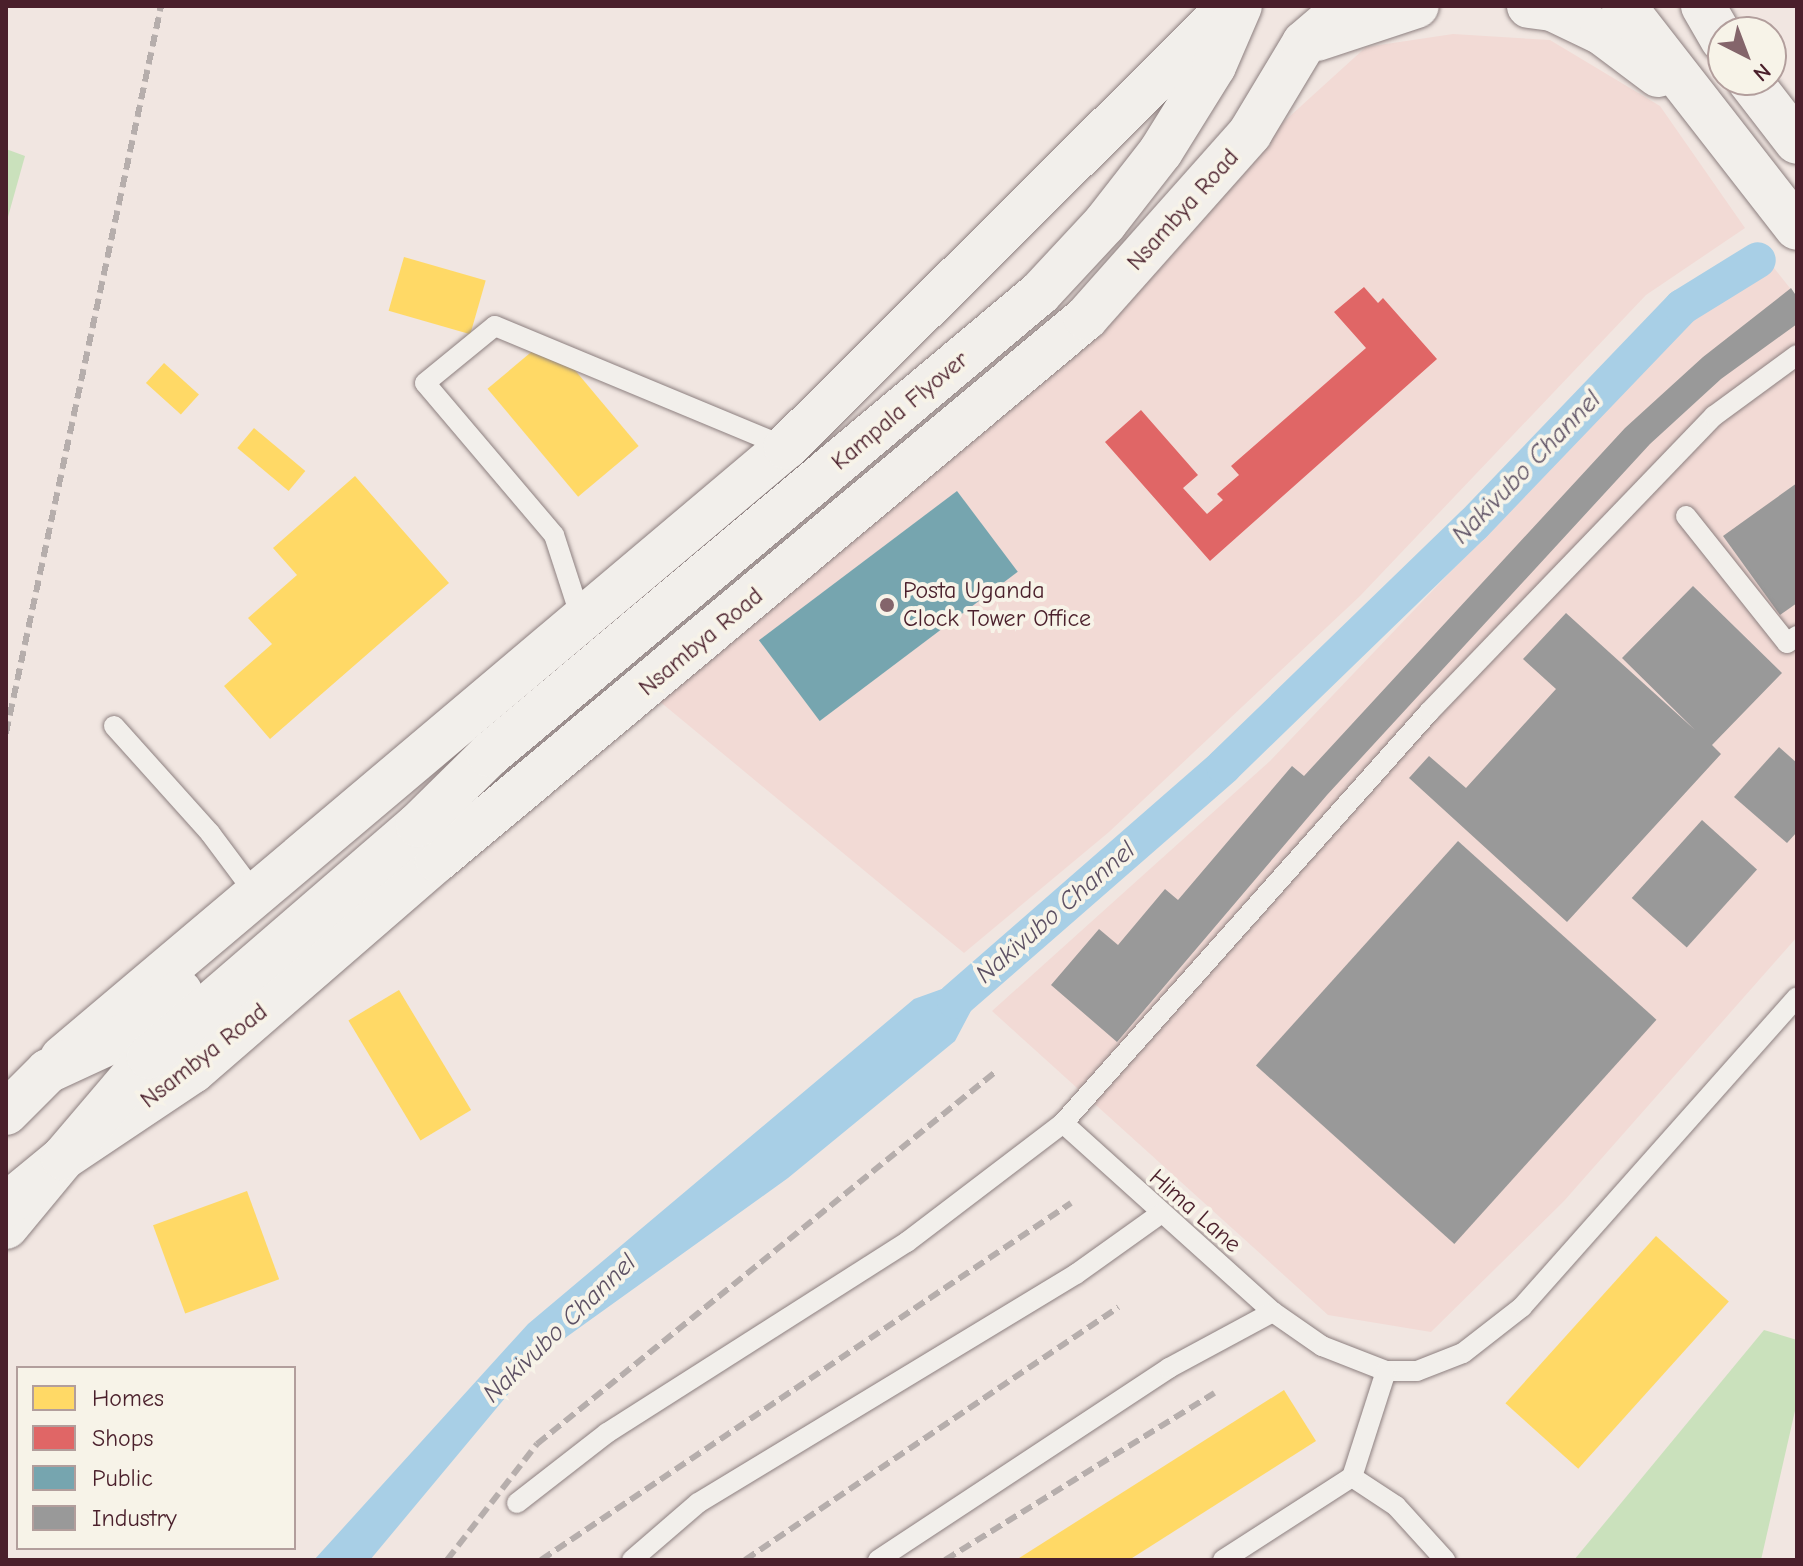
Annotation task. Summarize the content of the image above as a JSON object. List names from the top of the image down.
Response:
{
  "streets": {
    "main road": ["Nsambya Road", "Kampala Flyover"],
    "lane": ["Hima Lane"]
  },
  "water": ["Nakivubo Channel"],
  "places": ["Posta Uganda Clock Tower Office"],
  "legend": [
    "Homes",
    "Shops",
    "Public",
    "Industry"
  ],
  "north": "bottom right"
}
